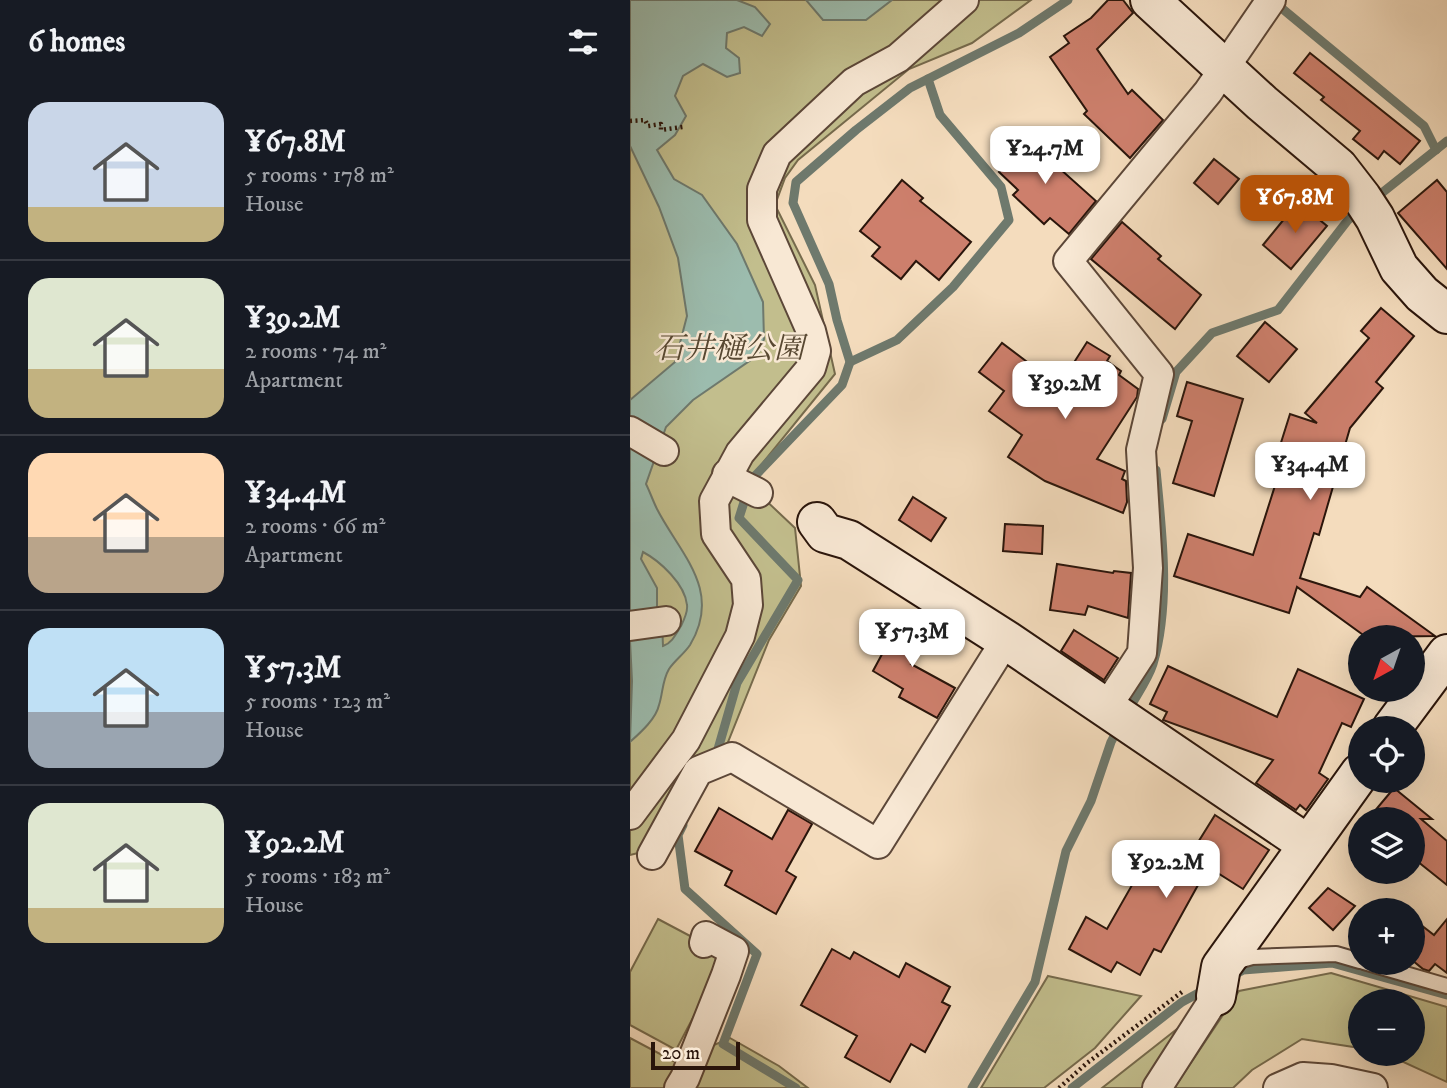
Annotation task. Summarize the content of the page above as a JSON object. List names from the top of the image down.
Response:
{
  "parks": ["石井樋公園"],
  "scale_bar": "20 m",
  "north": "bottom left",
  "page": {
    "heading": "6 homes",
    "list": [
      {
        "name": "¥67.8M",
        "note": "5 rooms · 178 m² · House"
      },
      {
        "name": "¥39.2M",
        "note": "2 rooms · 74 m² · Apartment"
      },
      {
        "name": "¥34.4M",
        "note": "2 rooms · 66 m² · Apartment"
      },
      {
        "name": "¥57.3M",
        "note": "5 rooms · 123 m² · House"
      },
      {
        "name": "¥92.2M",
        "note": "5 rooms · 183 m² · House"
      }
    ],
    "price": [
      "¥24.7M",
      "¥67.8M",
      "¥39.2M",
      "¥34.4M",
      "¥57.3M",
      "¥92.2M"
    ],
    "map_buttons": ["+", "−"],
    "scale": "20 m"
  }
}
